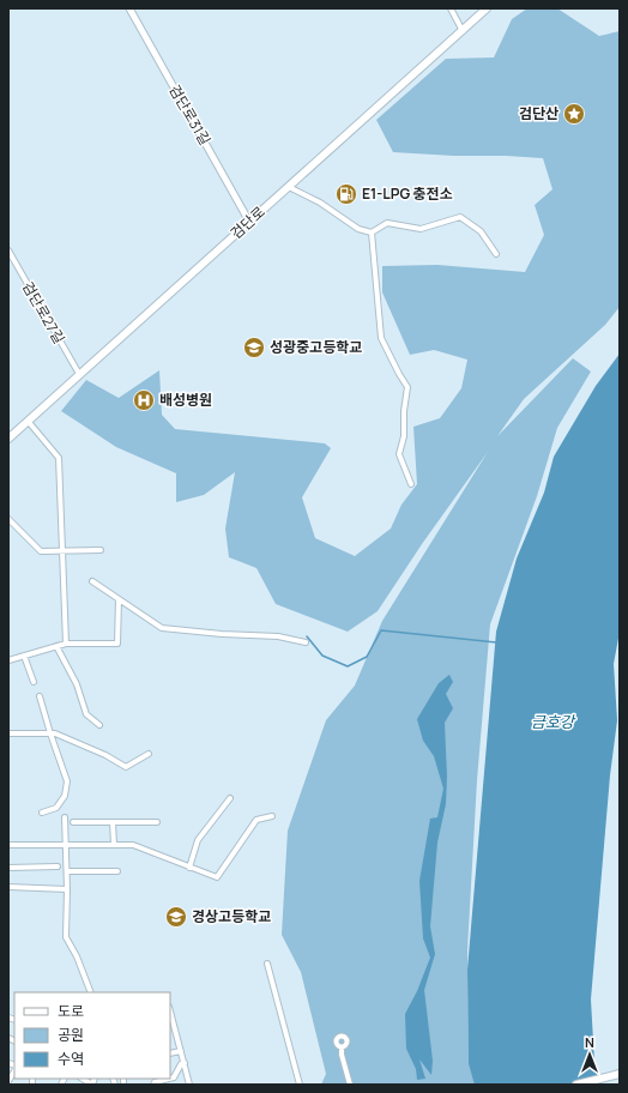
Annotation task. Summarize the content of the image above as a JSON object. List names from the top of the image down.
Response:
{
  "streets": {
    "main road": ["검단로"],
    "street": ["검단로31길", "검단로27길"]
  },
  "crossings": [
    ["검단로31길", "검단로"],
    ["검단로", "검단로27길"]
  ],
  "water": ["금호강"],
  "places": {
    "place": ["검단산"],
    "fuel station": ["E1-LPG 충전소"],
    "school or university": ["성광중고등학교", "경상고등학교"],
    "hospital": ["배성병원"]
  },
  "legend": ["도로", "공원", "수역"],
  "north": "top"
}
